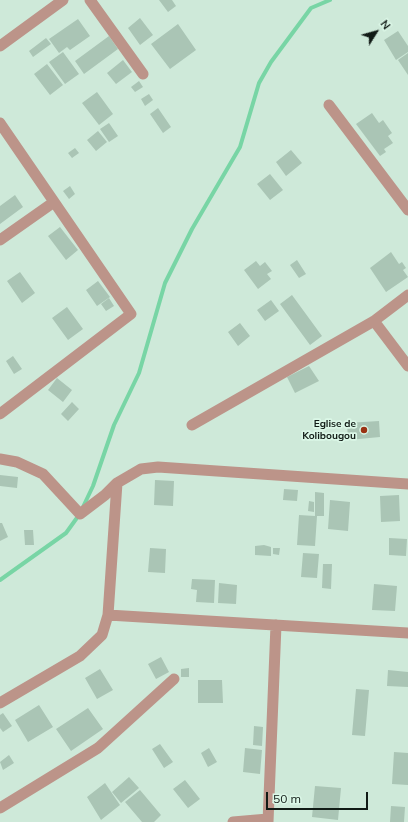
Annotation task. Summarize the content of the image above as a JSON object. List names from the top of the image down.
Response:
{
  "places": ["Eglise de Kolibougou"],
  "scale_bar": "50 m",
  "north": "top right"
}
